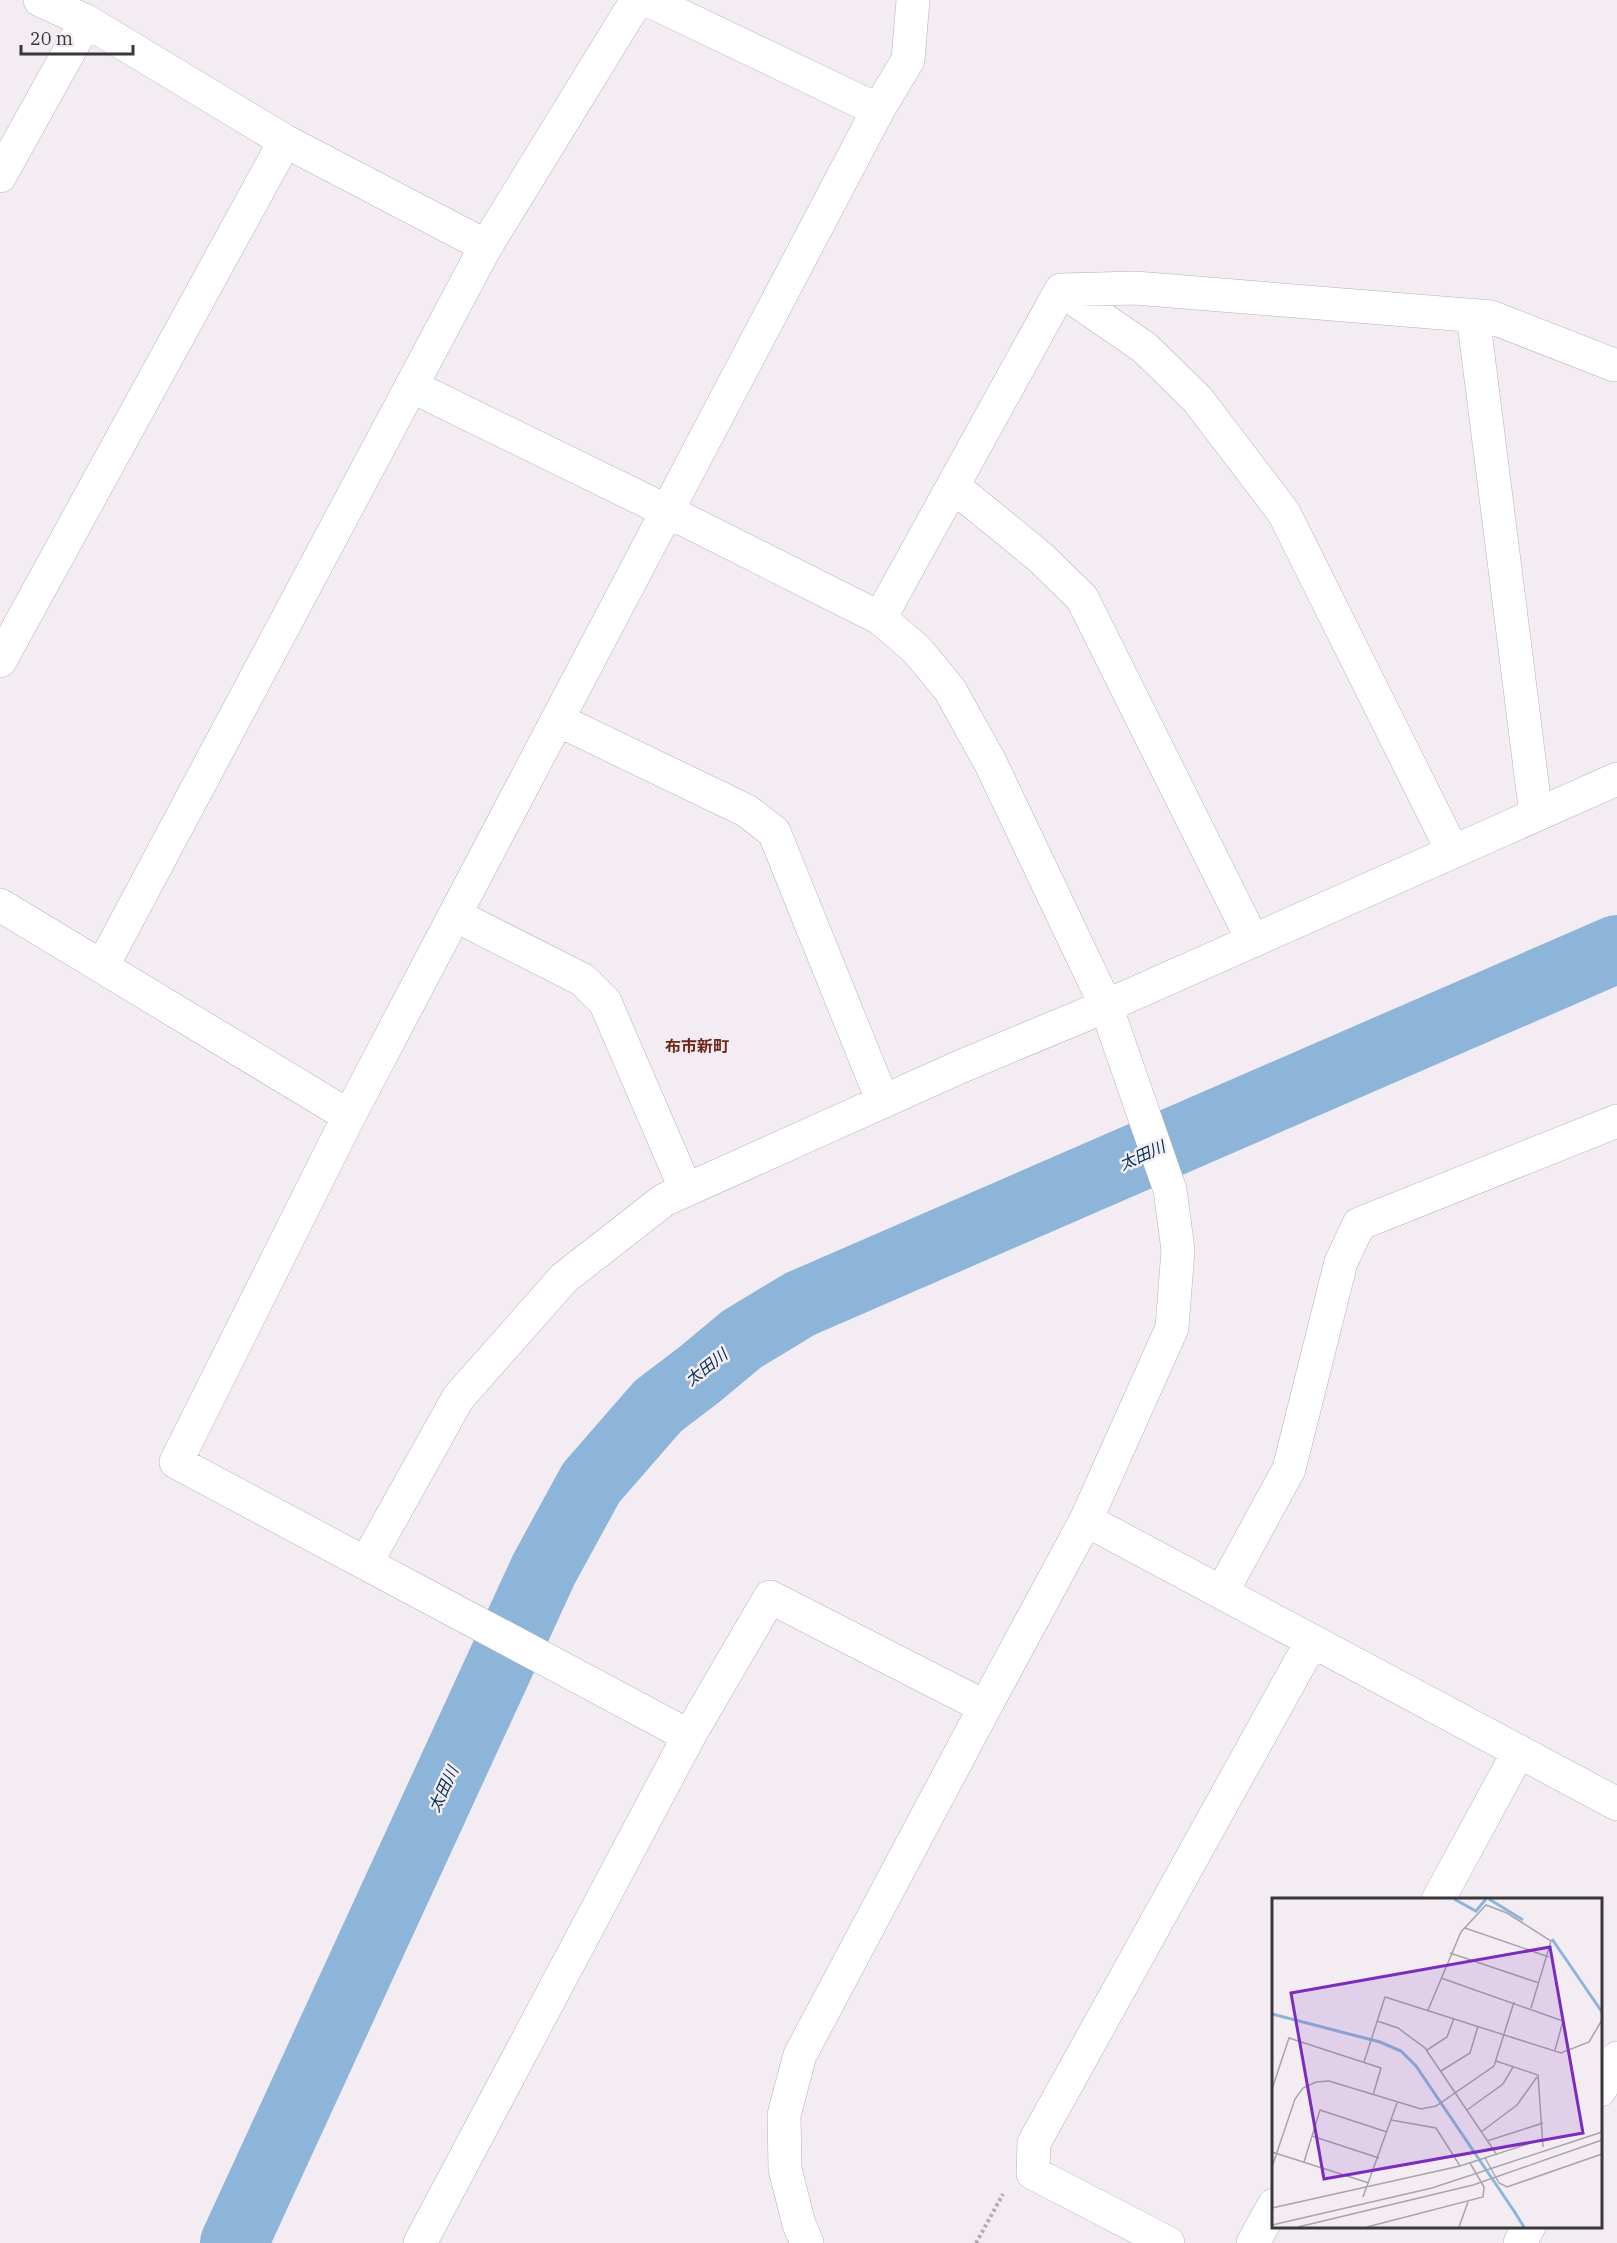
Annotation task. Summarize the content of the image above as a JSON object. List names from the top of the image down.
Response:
{
  "districts": ["布市新町"],
  "water": ["太田川"],
  "scale_bar": "20 m"
}
